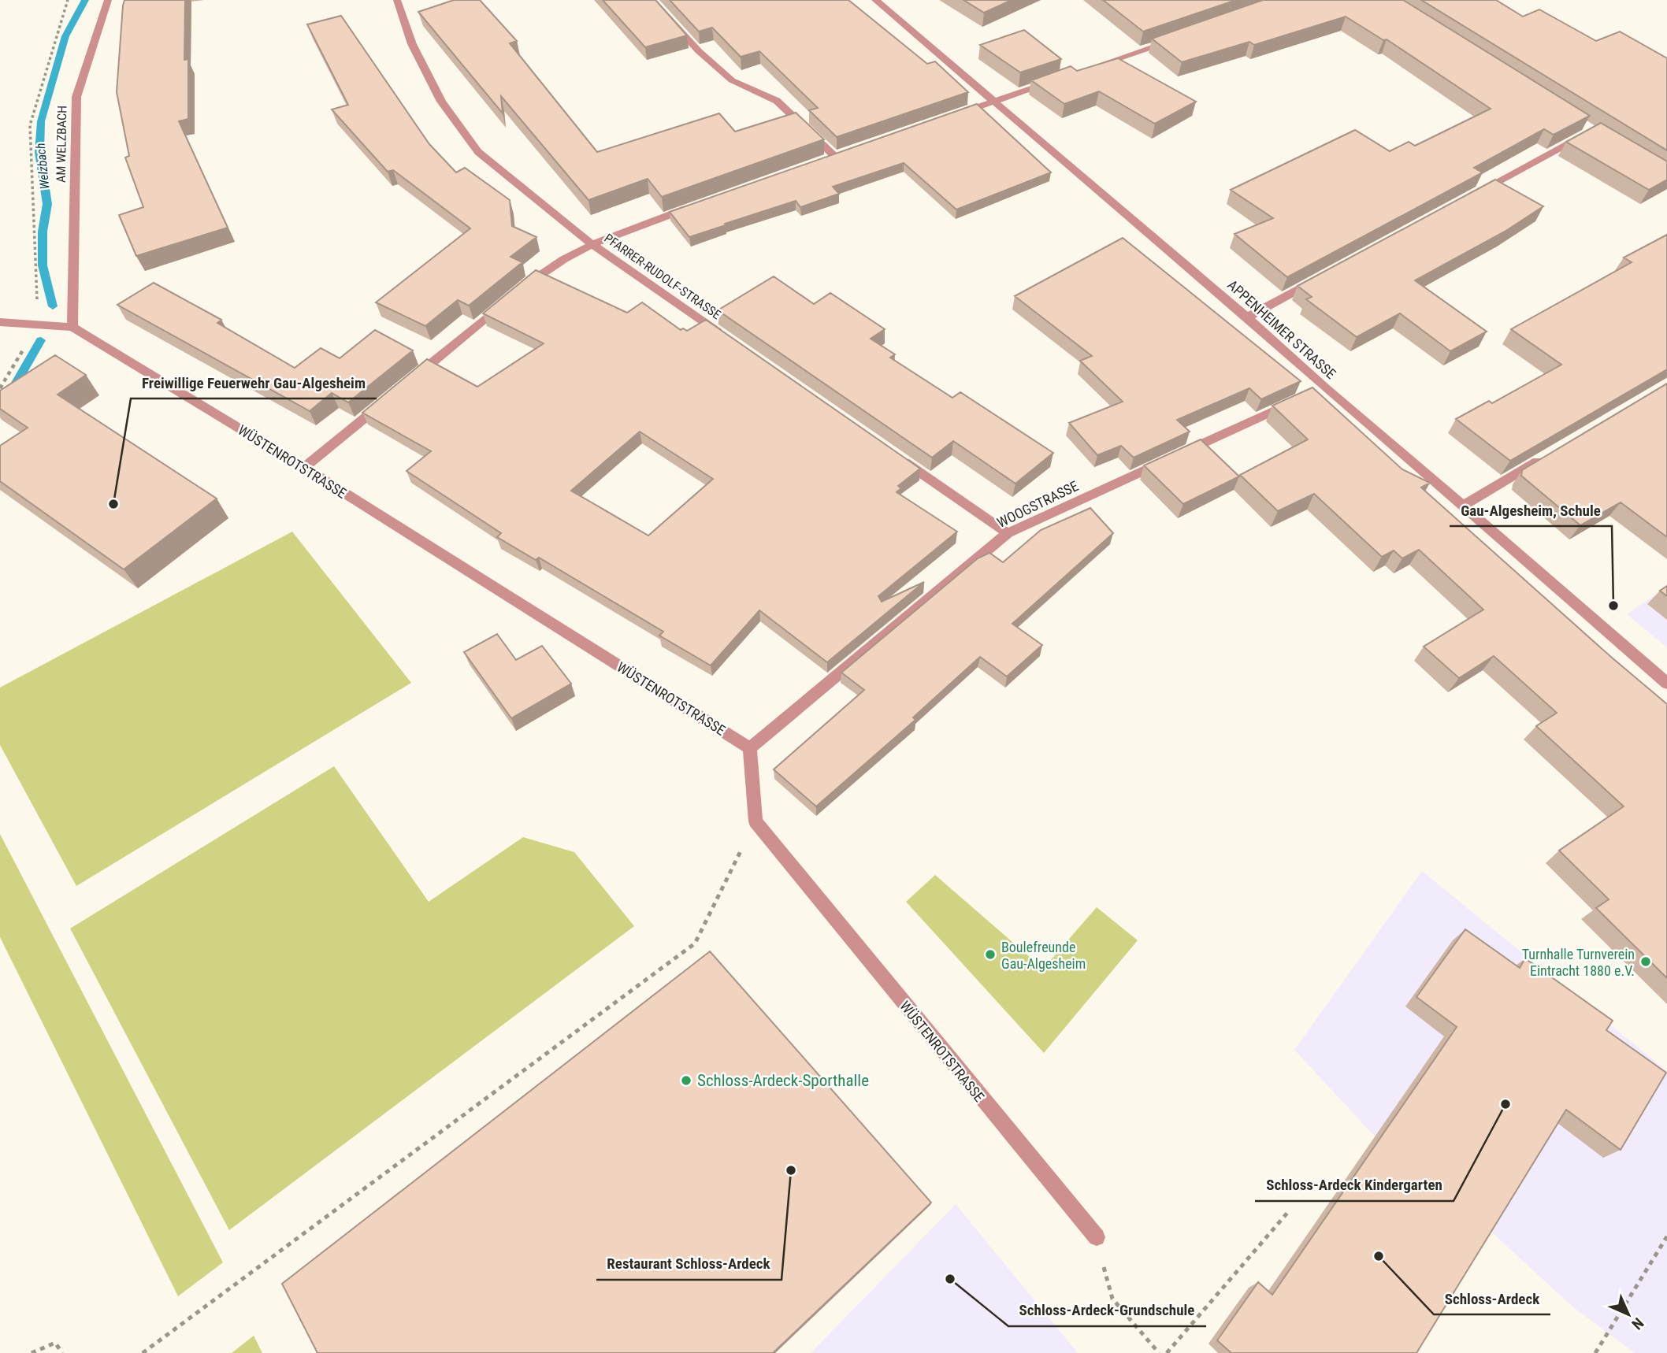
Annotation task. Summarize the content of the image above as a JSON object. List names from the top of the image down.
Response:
{
  "streets": {
    "street": [
      "AM WELZBACH",
      "PFARRER-RUDOLF-STRASSE",
      "APPENHEIMER STRASSE",
      "WÜSTENROTSTRASSE",
      "WOOGSTRASSE"
    ]
  },
  "crossings": [
    ["AM WELZBACH", "WÜSTENROTSTRASSE"],
    ["WÜSTENROTSTRASSE", "WOOGSTRASSE"]
  ],
  "water": ["Welzbach"],
  "places": [
    "Freiwillige Feuerwehr Gau-Algesheim",
    "Gau-Algesheim, Schule",
    "Boulefreunde Gau-Algesheim",
    "Turnhalle Turnverein Eintracht 1880 e.V.",
    "Schloss-Ardeck-Sporthalle",
    "Schloss-Ardeck Kindergarten",
    "Restaurant Schloss-Ardeck",
    "Schloss-Ardeck",
    "Schloss-Ardeck-Grundschule"
  ],
  "north": "bottom right"
}
